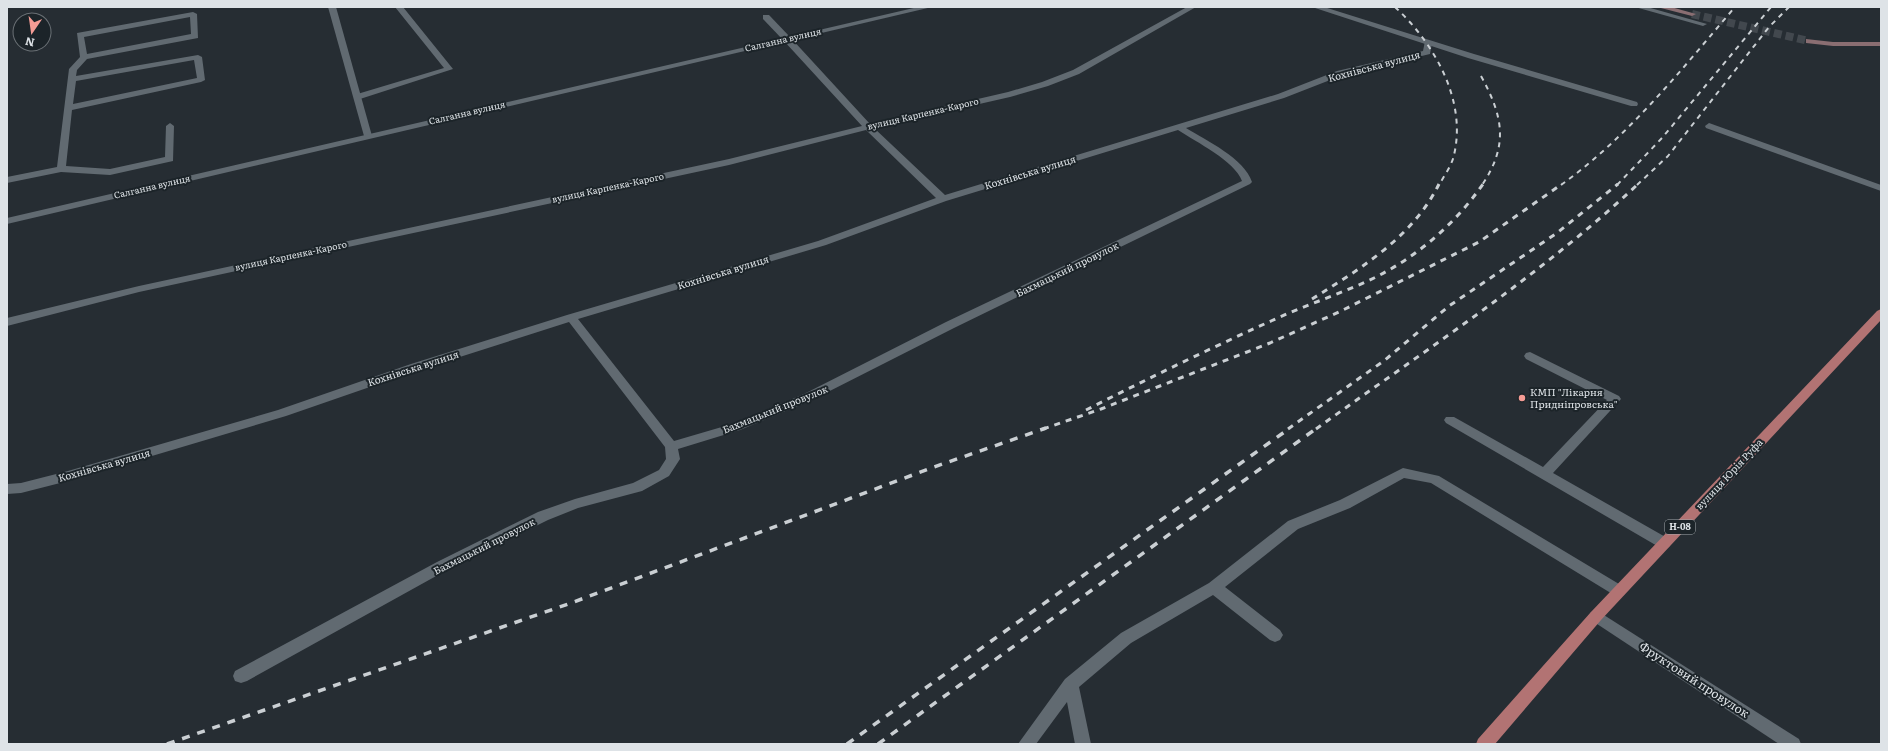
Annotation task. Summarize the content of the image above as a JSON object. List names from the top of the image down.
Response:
{
  "streets": {
    "main road": ["вулиця Юрія Руфа", "Н-08"],
    "street": [
      "Салганна вулиця",
      "Кохнівська вулиця",
      "вулиця Карпенка-Карого",
      "Бахмацький провулок",
      "Фруктовий провулок"
    ]
  },
  "crossings": [
    ["Кохнівська вулиця", "Бахмацький провулок"],
    ["вулиця Юрія Руфа", "Фруктовий провулок"]
  ],
  "places": ["КМП \"Лікарня Придніпровська\""],
  "north": "bottom"
}
